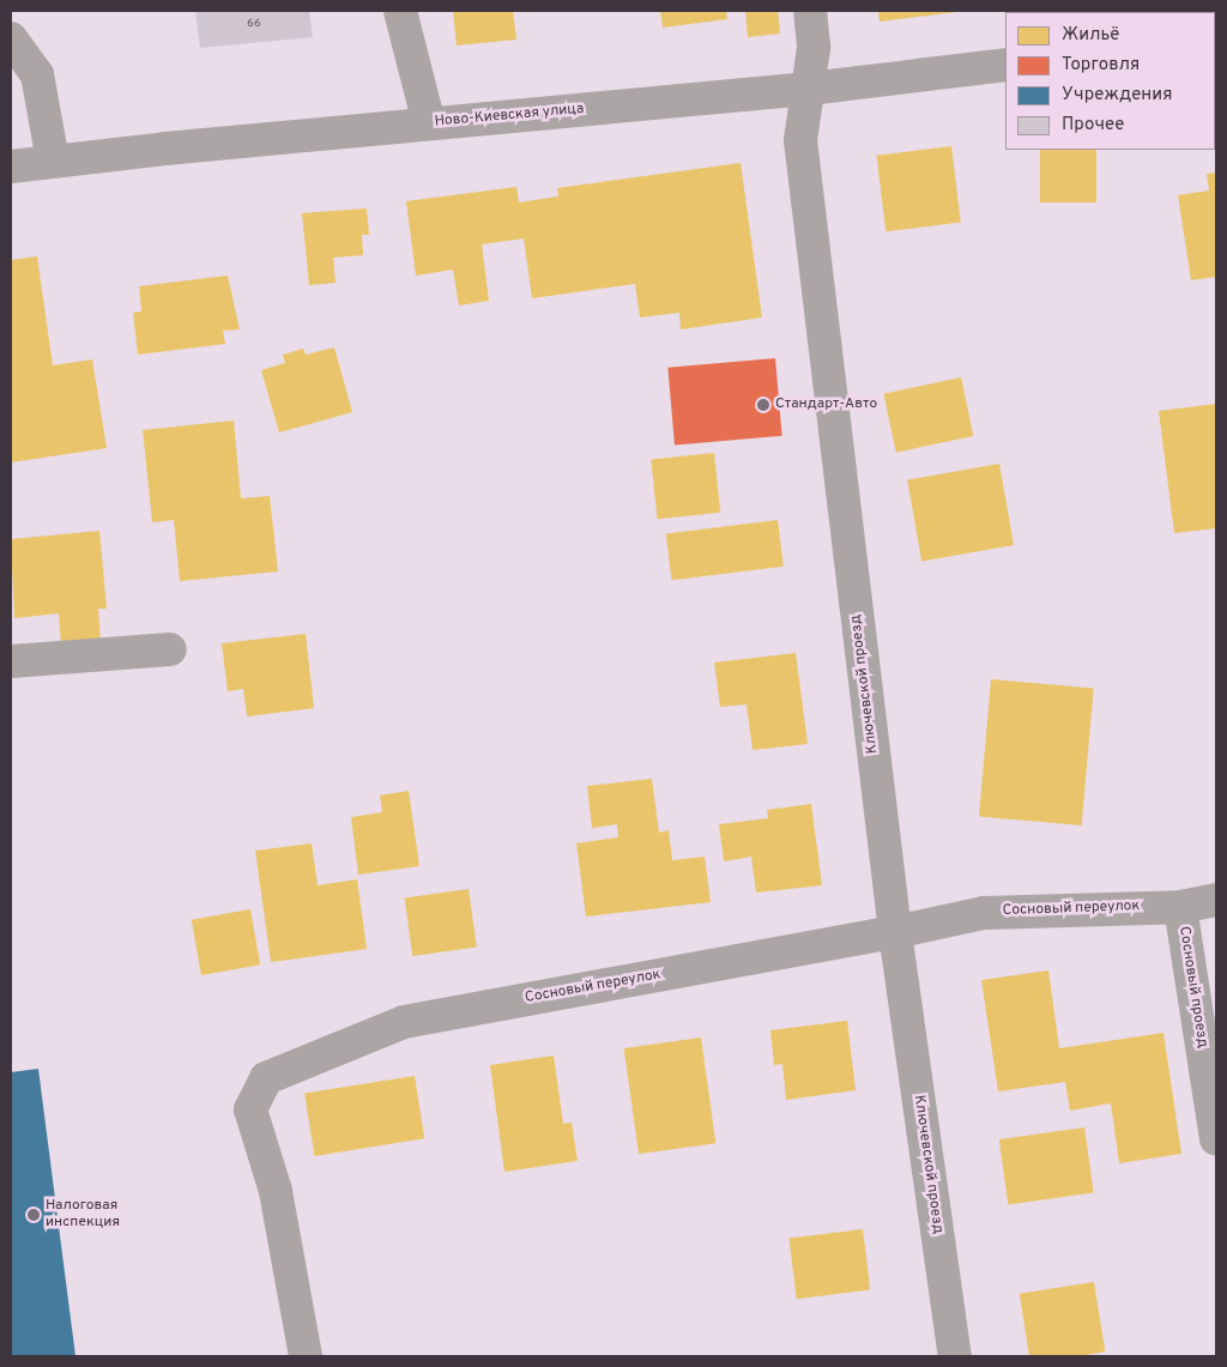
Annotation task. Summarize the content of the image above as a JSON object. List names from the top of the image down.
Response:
{
  "streets": {
    "street": [
      "Ново-Киевская улица",
      "Ключевской проезд",
      "Сосновый переулок",
      "Сосновый проезд"
    ]
  },
  "crossings": [
    ["Ново-Киевская улица", "Ключевской проезд"],
    ["Ключевской проезд", "Сосновый переулок"],
    ["Сосновый переулок", "Сосновый проезд"]
  ],
  "places": ["Стандарт-Авто", "Налоговая инспекция"],
  "house_numbers": ["66"],
  "legend": [
    "Жильё",
    "Торговля",
    "Учреждения",
    "Прочее"
  ]
}
